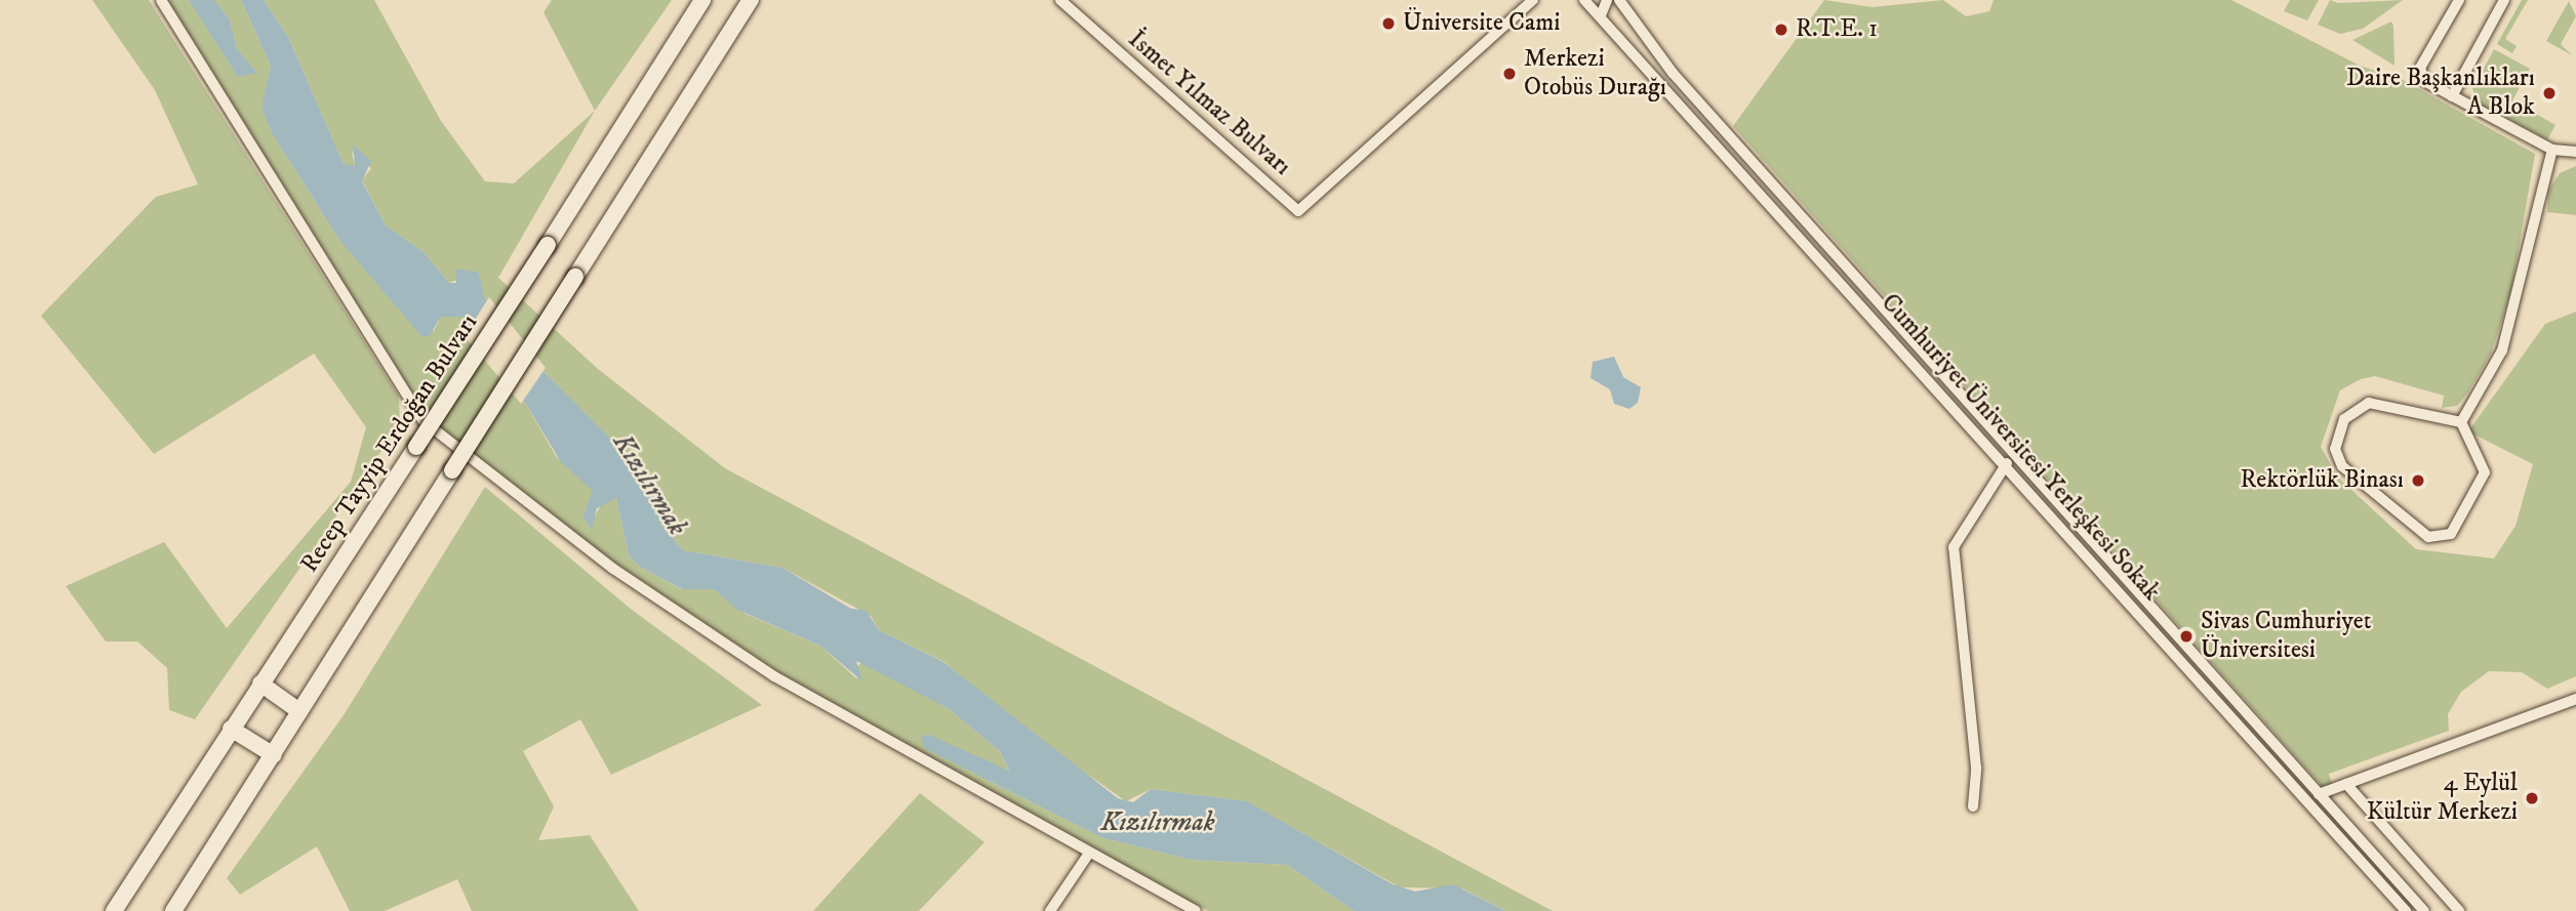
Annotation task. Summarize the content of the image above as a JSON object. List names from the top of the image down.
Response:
{
  "streets": {
    "street": ["İsmet Yılmaz Bulvarı", "Recep Tayyip Erdoğan Bulvarı", "Cumhuriyet Üniversitesi Yerleşkesi Sokak"]
  },
  "water": ["Kızılırmak"],
  "places": [
    "Üniversite Cami",
    "R.T.E. 1",
    "Merkezi Otobüs Durağı",
    "Daire Başkanlıkları A Blok",
    "Rektörlük Binası",
    "Sivas Cumhuriyet Üniversitesi",
    "4 Eylül Kültür Merkezi"
  ]
}
